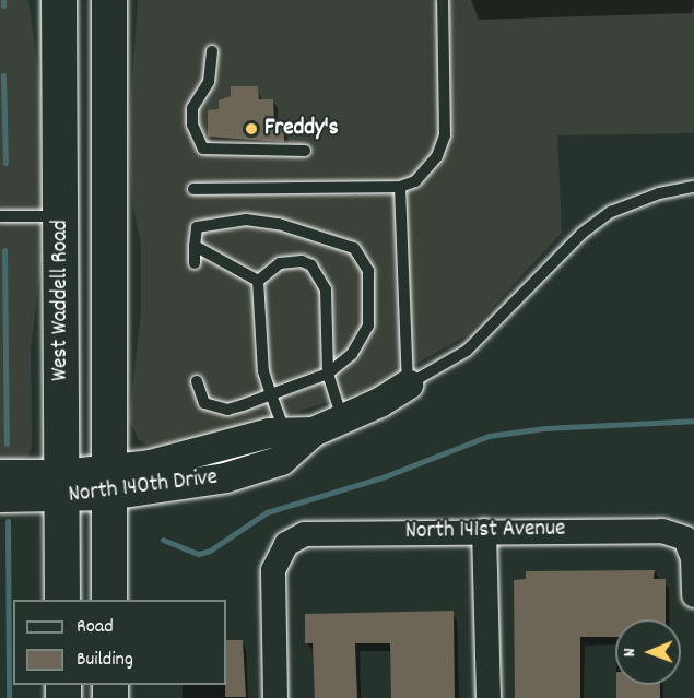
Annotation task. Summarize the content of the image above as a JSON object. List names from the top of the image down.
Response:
{
  "streets": {
    "main road": ["West Waddell Road"],
    "street": ["North 140th Drive", "North 141st Avenue"]
  },
  "crossings": [
    ["West Waddell Road", "North 140th Drive"]
  ],
  "places": ["Freddy's"],
  "legend": ["Road", "Building"],
  "north": "left"
}
